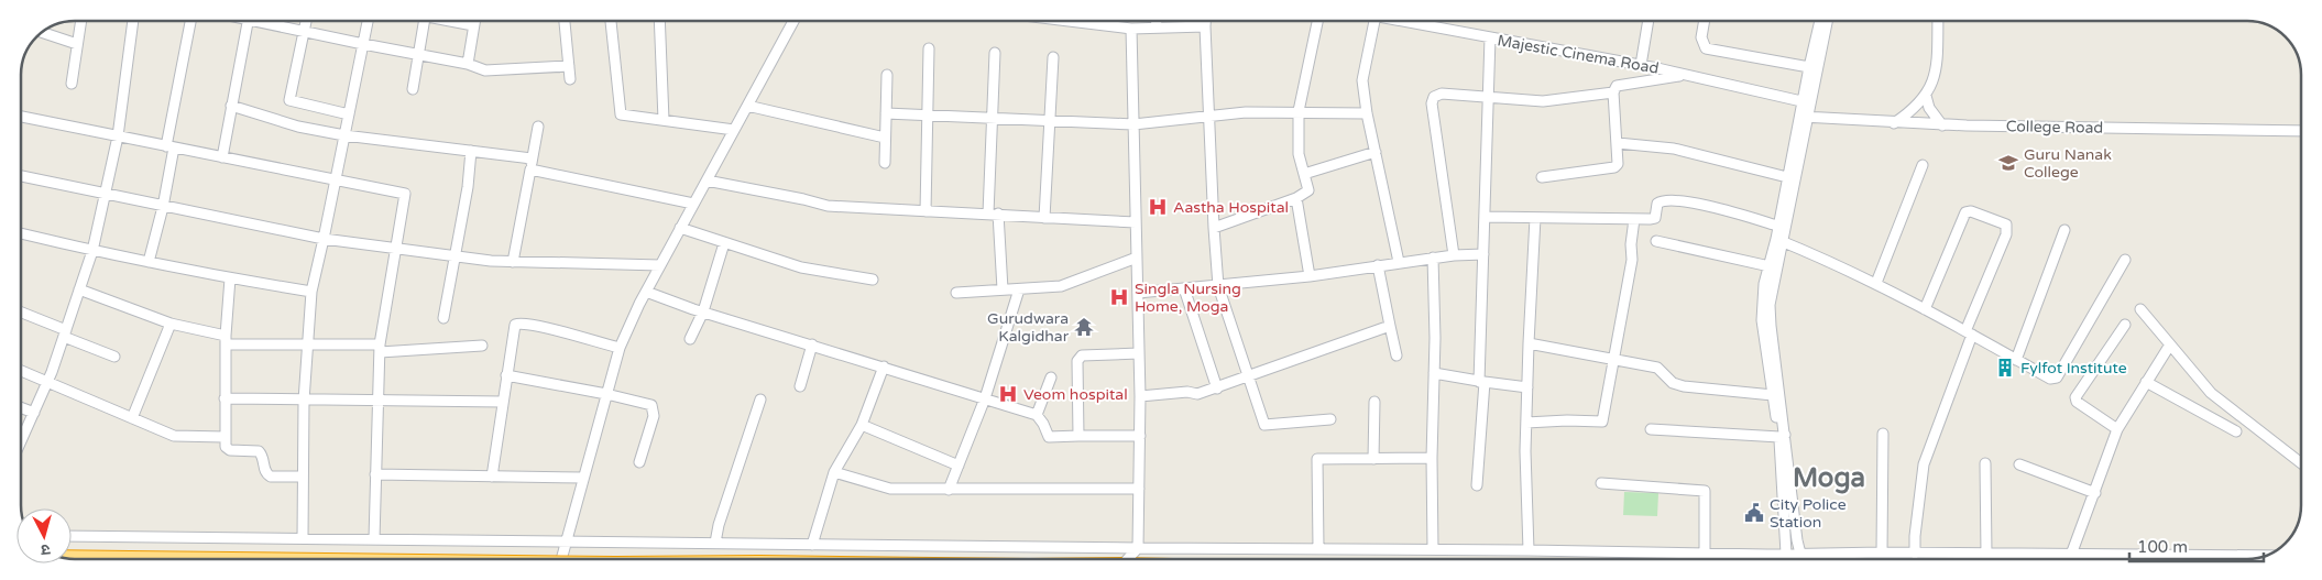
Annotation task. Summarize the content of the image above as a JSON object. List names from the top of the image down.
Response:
{
  "streets": {
    "street": ["Majestic Cinema Road", "College Road"]
  },
  "districts": ["Moga"],
  "places": {
    "school or university": ["Guru Nanak College"],
    "hospital": ["Aastha Hospital", "Singla Nursing Home, Moga", "Veom hospital"],
    "temple": ["Gurudwara Kalgidhar"],
    "building": ["Fylfot Institute"],
    "public building": ["City Police Station"]
  },
  "scale_bar": "100 m",
  "north": "bottom"
}
